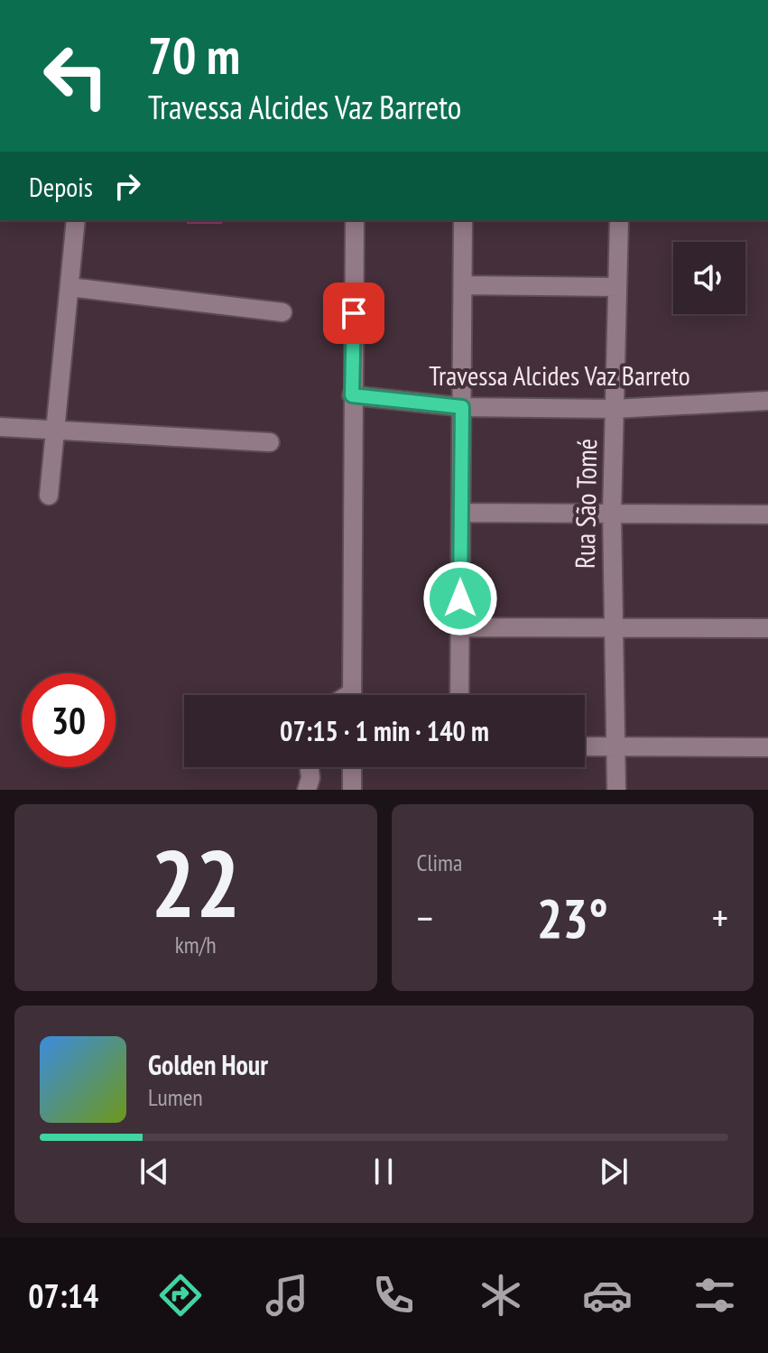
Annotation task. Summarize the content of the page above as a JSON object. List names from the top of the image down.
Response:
{
  "streets": {
    "street": ["Travessa Alcides Vaz Barreto", "Rua São Tomé"]
  },
  "crossings": [
    ["Travessa Alcides Vaz Barreto", "Rua São Tomé"]
  ],
  "page": {
    "turn": ["70 m", "Travessa Alcides Vaz Barreto"],
    "then": "Depois",
    "limit": "30",
    "trip": "07:15 · 1 min · 140 m",
    "tile": [
      ["22", "km/h"],
      "Clima"
    ],
    "heat": ["−", "23°", "+"],
    "song": ["Golden Hour", "Lumen"],
    "tabs": "07:14"
  }
}
